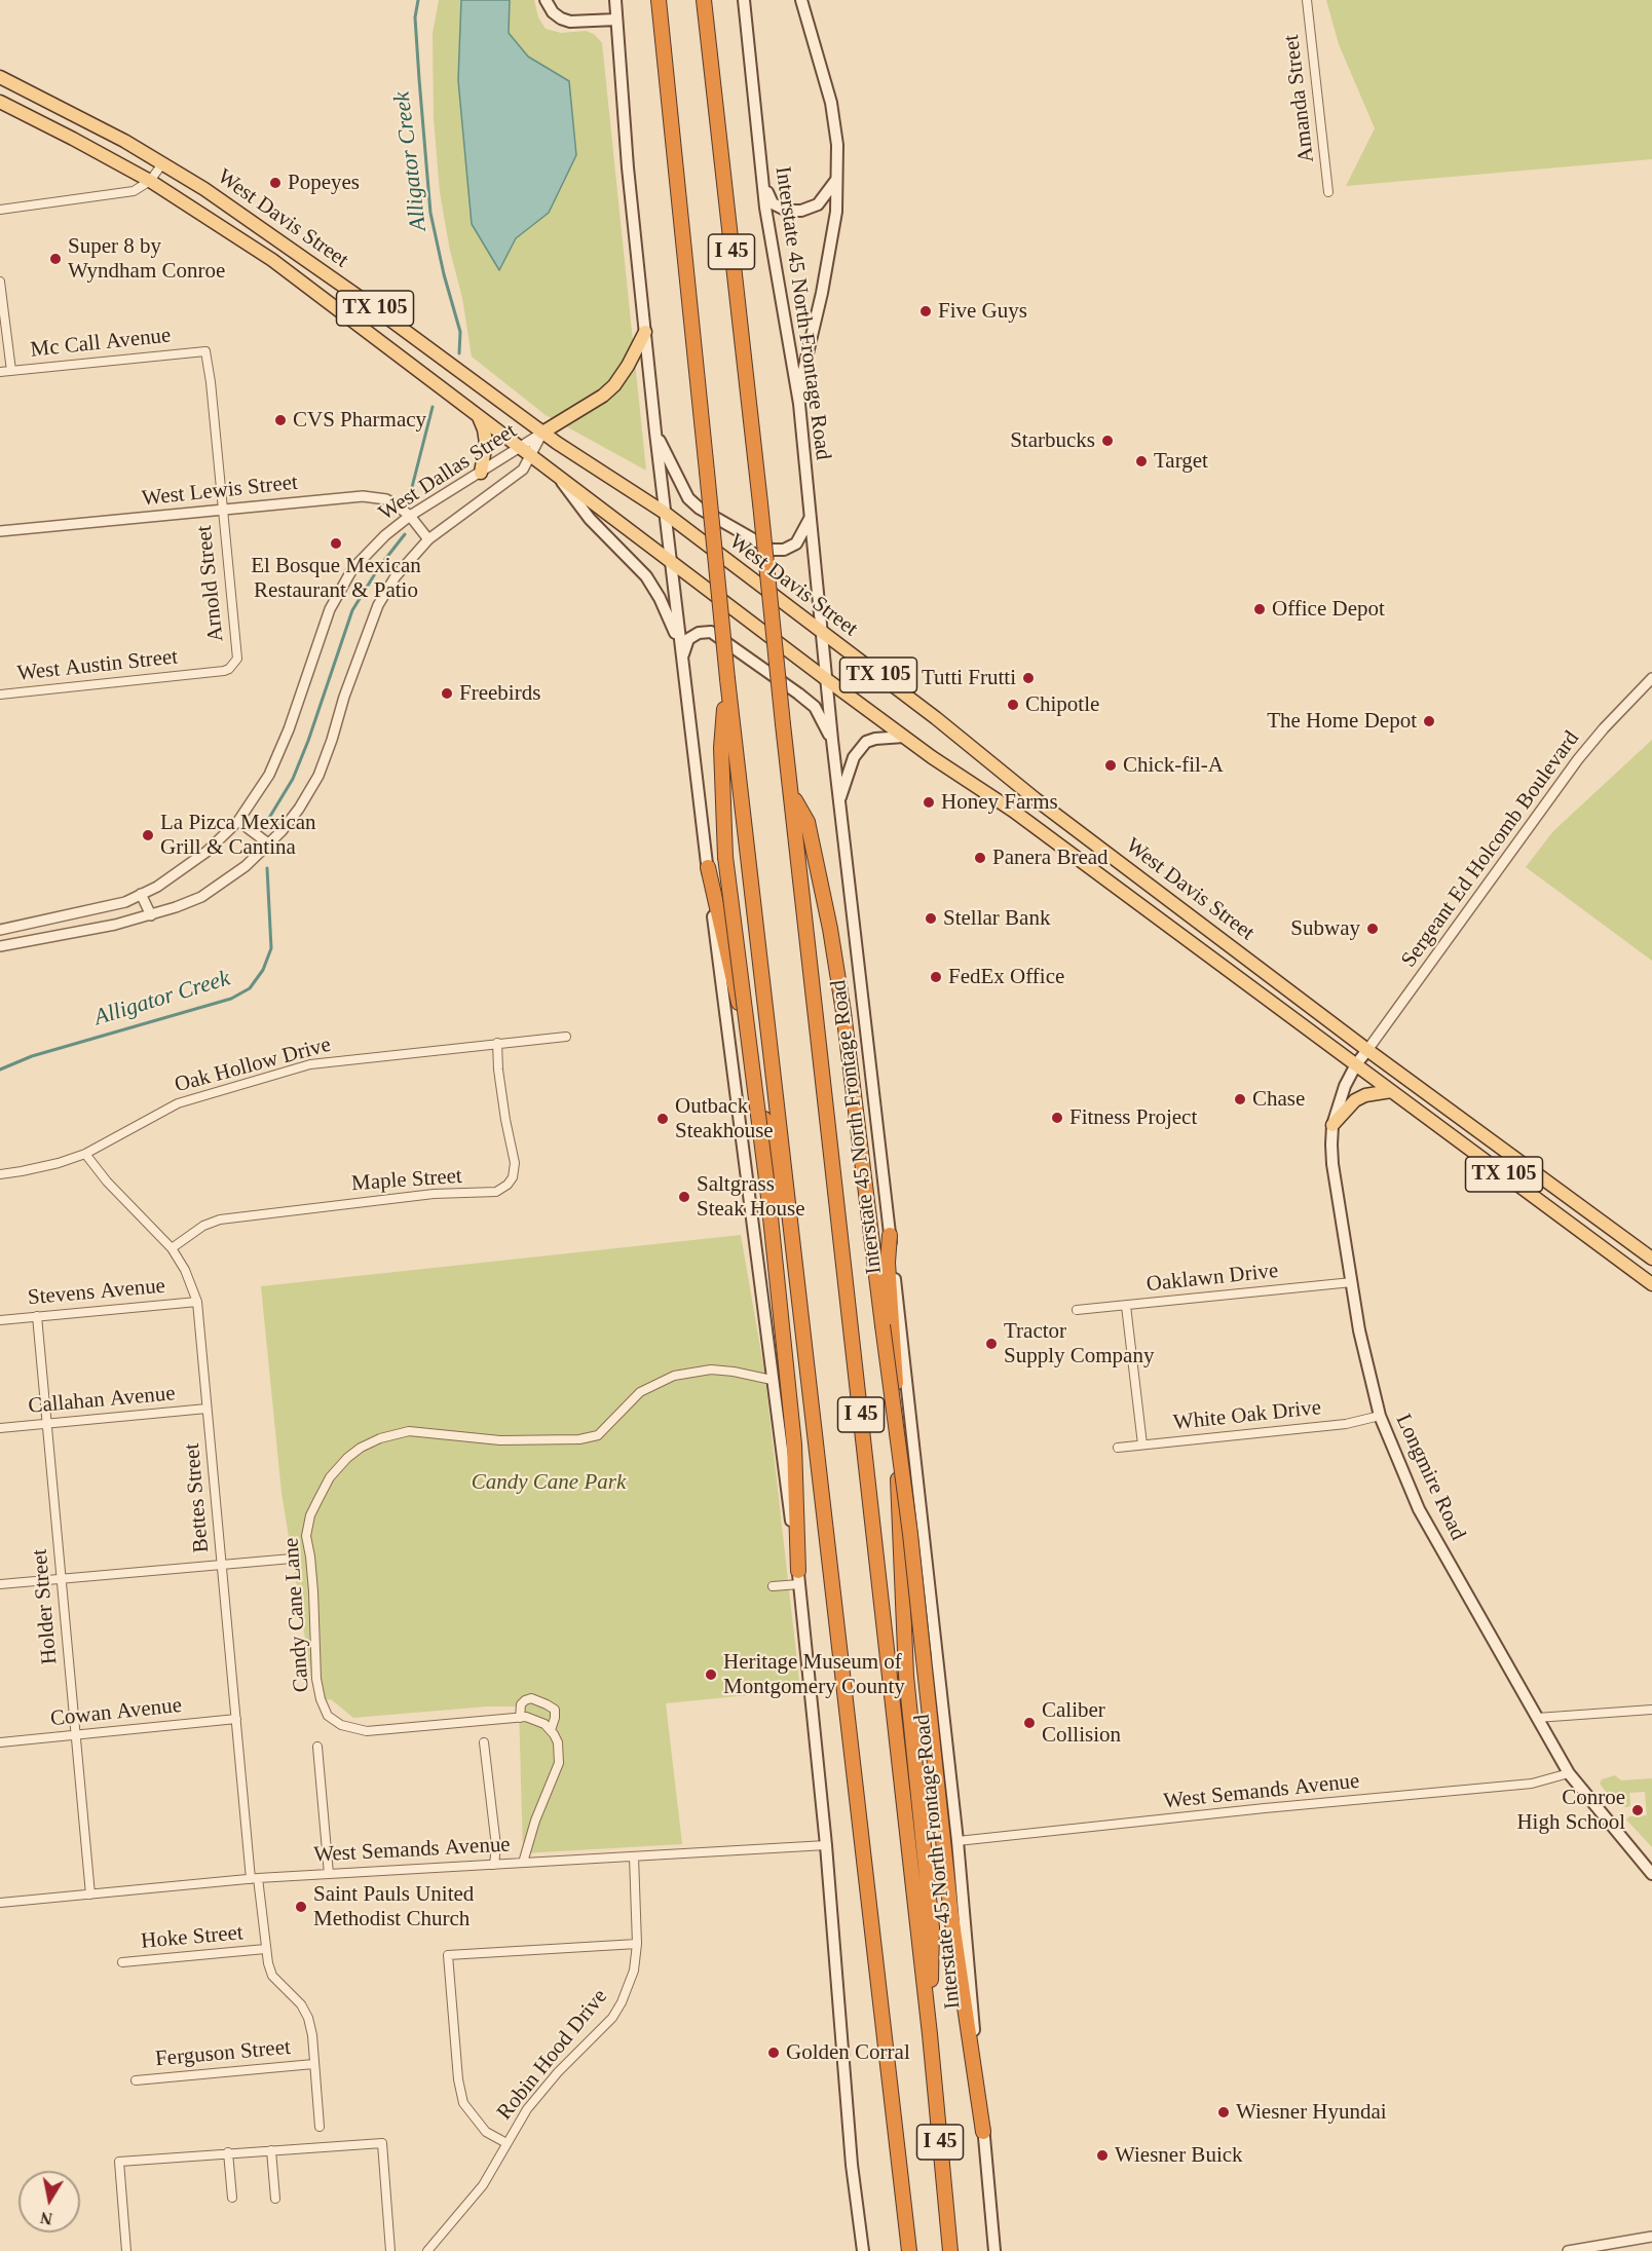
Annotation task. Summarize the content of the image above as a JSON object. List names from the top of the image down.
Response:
{
  "streets": {
    "highway": ["I 45"],
    "main road": [
      "West Davis Street",
      "TX 105",
      "Interstate 45 North Frontage Road",
      "Longmire Road"
    ],
    "street": [
      "Amanda Street",
      "Mc Call Avenue",
      "West Dallas Street",
      "West Lewis Street",
      "Arnold Street",
      "West Austin Street",
      "Sergeant Ed Holcomb Boulevard",
      "Oak Hollow Drive",
      "Maple Street",
      "Oaklawn Drive",
      "Stevens Avenue",
      "Callahan Avenue",
      "White Oak Drive",
      "Bettes Street",
      "Holder Street",
      "Candy Cane Lane",
      "Cowan Avenue",
      "West Semands Avenue",
      "Hoke Street",
      "Ferguson Street",
      "Robin Hood Drive"
    ]
  },
  "crossings": [
    ["West Davis Street", "Interstate 45 North Frontage Road"],
    ["West Davis Street", "West Dallas Street"],
    ["West Davis Street", "Sergeant Ed Holcomb Boulevard"],
    ["West Davis Street", "Longmire Road"],
    ["Interstate 45 North Frontage Road", "West Semands Avenue"],
    ["Mc Call Avenue", "Arnold Street"],
    ["West Dallas Street", "West Lewis Street"],
    ["West Lewis Street", "Arnold Street"],
    ["Arnold Street", "West Austin Street"],
    ["Sergeant Ed Holcomb Boulevard", "Longmire Road"],
    ["Oak Hollow Drive", "Maple Street"],
    ["Oak Hollow Drive", "Bettes Street"],
    ["Maple Street", "Bettes Street"],
    ["Oaklawn Drive", "Longmire Road"],
    ["Stevens Avenue", "Bettes Street"],
    ["Stevens Avenue", "Holder Street"],
    ["Callahan Avenue", "Bettes Street"],
    ["Callahan Avenue", "Holder Street"],
    ["White Oak Drive", "Longmire Road"],
    ["Longmire Road", "West Semands Avenue"],
    ["Bettes Street", "Cowan Avenue"],
    ["Bettes Street", "West Semands Avenue"],
    ["Bettes Street", "Hoke Street"],
    ["Bettes Street", "Ferguson Street"],
    ["Holder Street", "Cowan Avenue"],
    ["Holder Street", "West Semands Avenue"],
    ["West Semands Avenue", "Robin Hood Drive"]
  ],
  "water": ["Alligator Creek"],
  "parks": ["Candy Cane Park"],
  "places": [
    "Popeyes",
    "Super 8 by Wyndham Conroe",
    "Five Guys",
    "CVS Pharmacy",
    "Starbucks",
    "Target",
    "El Bosque Mexican Restaurant & Patio",
    "Office Depot",
    "Tutti Frutti",
    "Freebirds",
    "Chipotle",
    "The Home Depot",
    "Chick-fil-A",
    "Honey Farms",
    "La Pizca Mexican Grill & Cantina",
    "Panera Bread",
    "Stellar Bank",
    "Subway",
    "FedEx Office",
    "Chase",
    "Fitness Project",
    "Outback Steakhouse",
    "Saltgrass Steak House",
    "Tractor Supply Company",
    "Heritage Museum of Montgomery County",
    "Caliber Collision",
    "Conroe High School",
    "Saint Pauls United Methodist Church",
    "Golden Corral",
    "Wiesner Hyundai",
    "Wiesner Buick"
  ],
  "north": "bottom"
}
